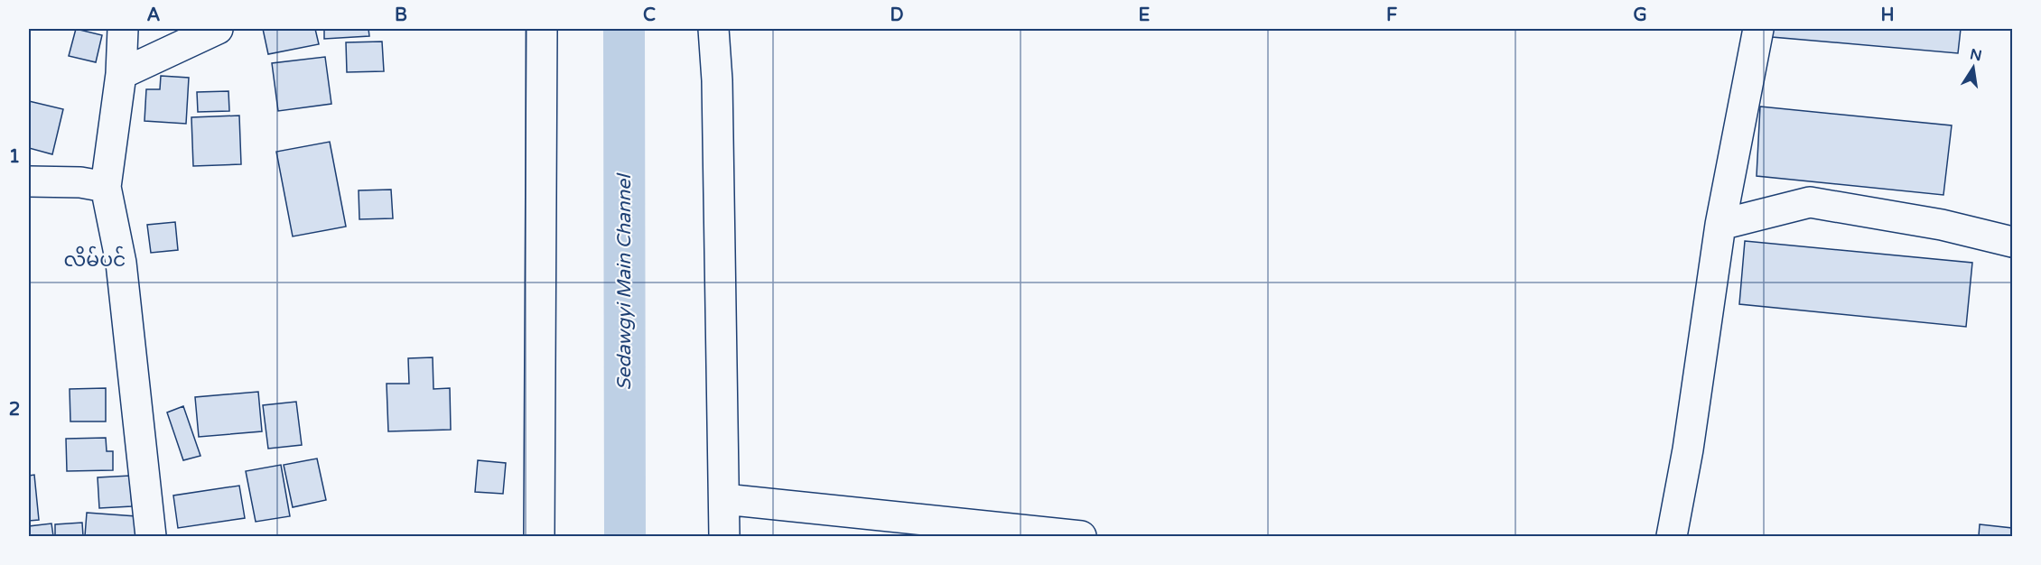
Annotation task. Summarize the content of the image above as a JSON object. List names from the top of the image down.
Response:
{
  "districts": ["လိမ်ပင်"],
  "water": ["Sedawgyi Main Channel"],
  "north": "top",
  "grid": {
    "columns": [
      "A",
      "B",
      "C",
      "D",
      "E",
      "F",
      "G",
      "H"
    ],
    "rows": ["1", "2"]
  }
}
